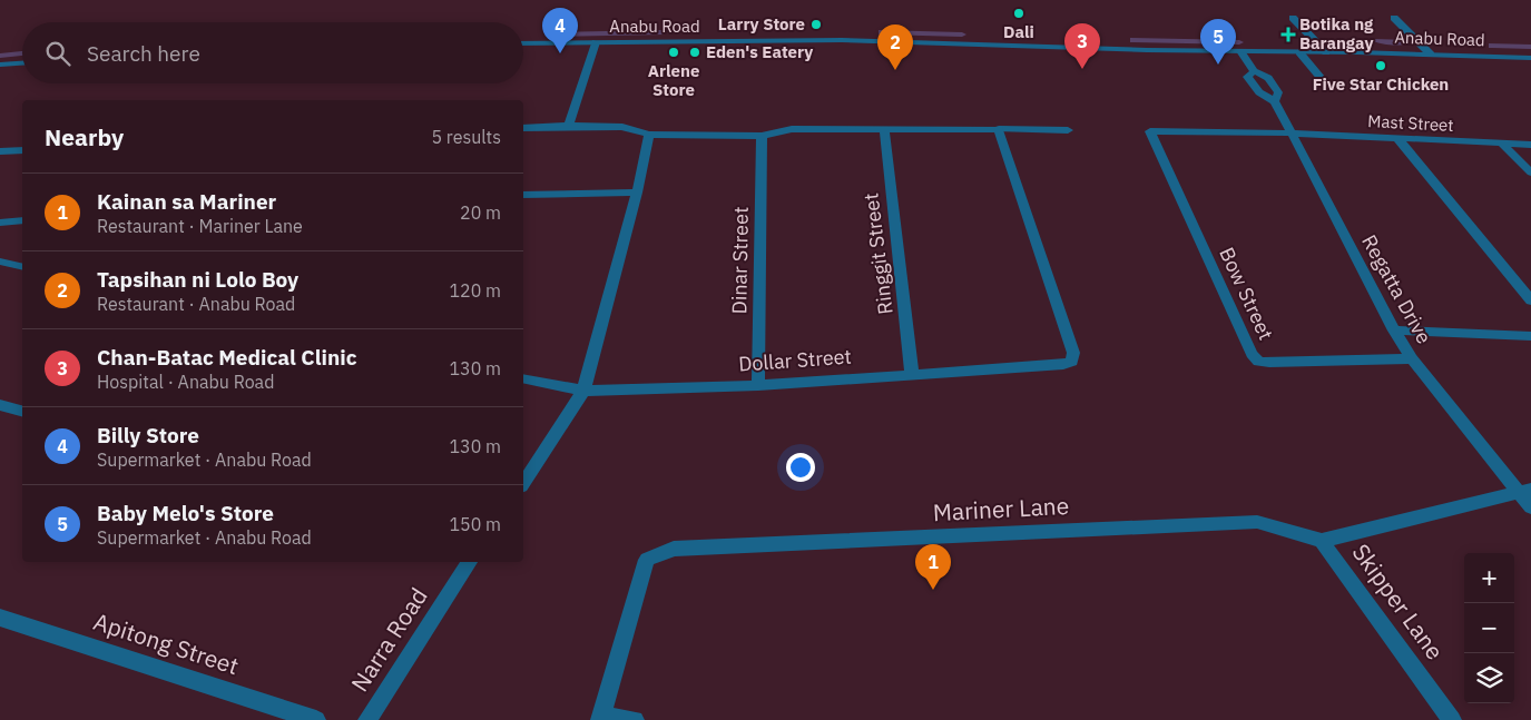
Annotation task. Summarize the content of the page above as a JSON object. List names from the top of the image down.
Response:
{
  "streets": {
    "street": [
      "Anabu Road",
      "Mast Street",
      "Ringgit Street",
      "Dinar Street",
      "Regatta Drive",
      "Bow Street",
      "Dollar Street",
      "Mariner Lane",
      "Skipper Lane",
      "Narra Road",
      "Apitong Street"
    ]
  },
  "crossings": [
    ["Anabu Road", "Regatta Drive"],
    ["Mast Street", "Regatta Drive"],
    ["Mast Street", "Bow Street"],
    ["Ringgit Street", "Dollar Street"],
    ["Dinar Street", "Dollar Street"],
    ["Regatta Drive", "Bow Street"],
    ["Mariner Lane", "Skipper Lane"]
  ],
  "places": {
    "other": [
      "Dali",
      "Larry Store",
      "Arlene Store",
      "Eden's Eatery",
      "Five Star Chicken"
    ],
    "health": ["Botika ng Barangay"]
  },
  "page": {
    "pins": [
      "4",
      "5",
      "3",
      "2",
      "1"
    ],
    "search": "Search here",
    "heading": ["Nearby", "5 results"],
    "list": [
      {
        "mark": "1",
        "name": "Kainan sa Mariner",
        "note": "Restaurant · Mariner Lane",
        "value": "20 m"
      },
      {
        "mark": "2",
        "name": "Tapsihan ni Lolo Boy",
        "note": "Restaurant · Anabu Road",
        "value": "120 m"
      },
      {
        "mark": "3",
        "name": "Chan-Batac Medical Clinic",
        "note": "Hospital · Anabu Road",
        "value": "130 m"
      },
      {
        "mark": "4",
        "name": "Billy Store",
        "note": "Supermarket · Anabu Road",
        "value": "130 m"
      },
      {
        "mark": "5",
        "name": "Baby Melo's Store",
        "note": "Supermarket · Anabu Road",
        "value": "150 m"
      }
    ],
    "map_buttons": ["+", "−"]
  }
}
